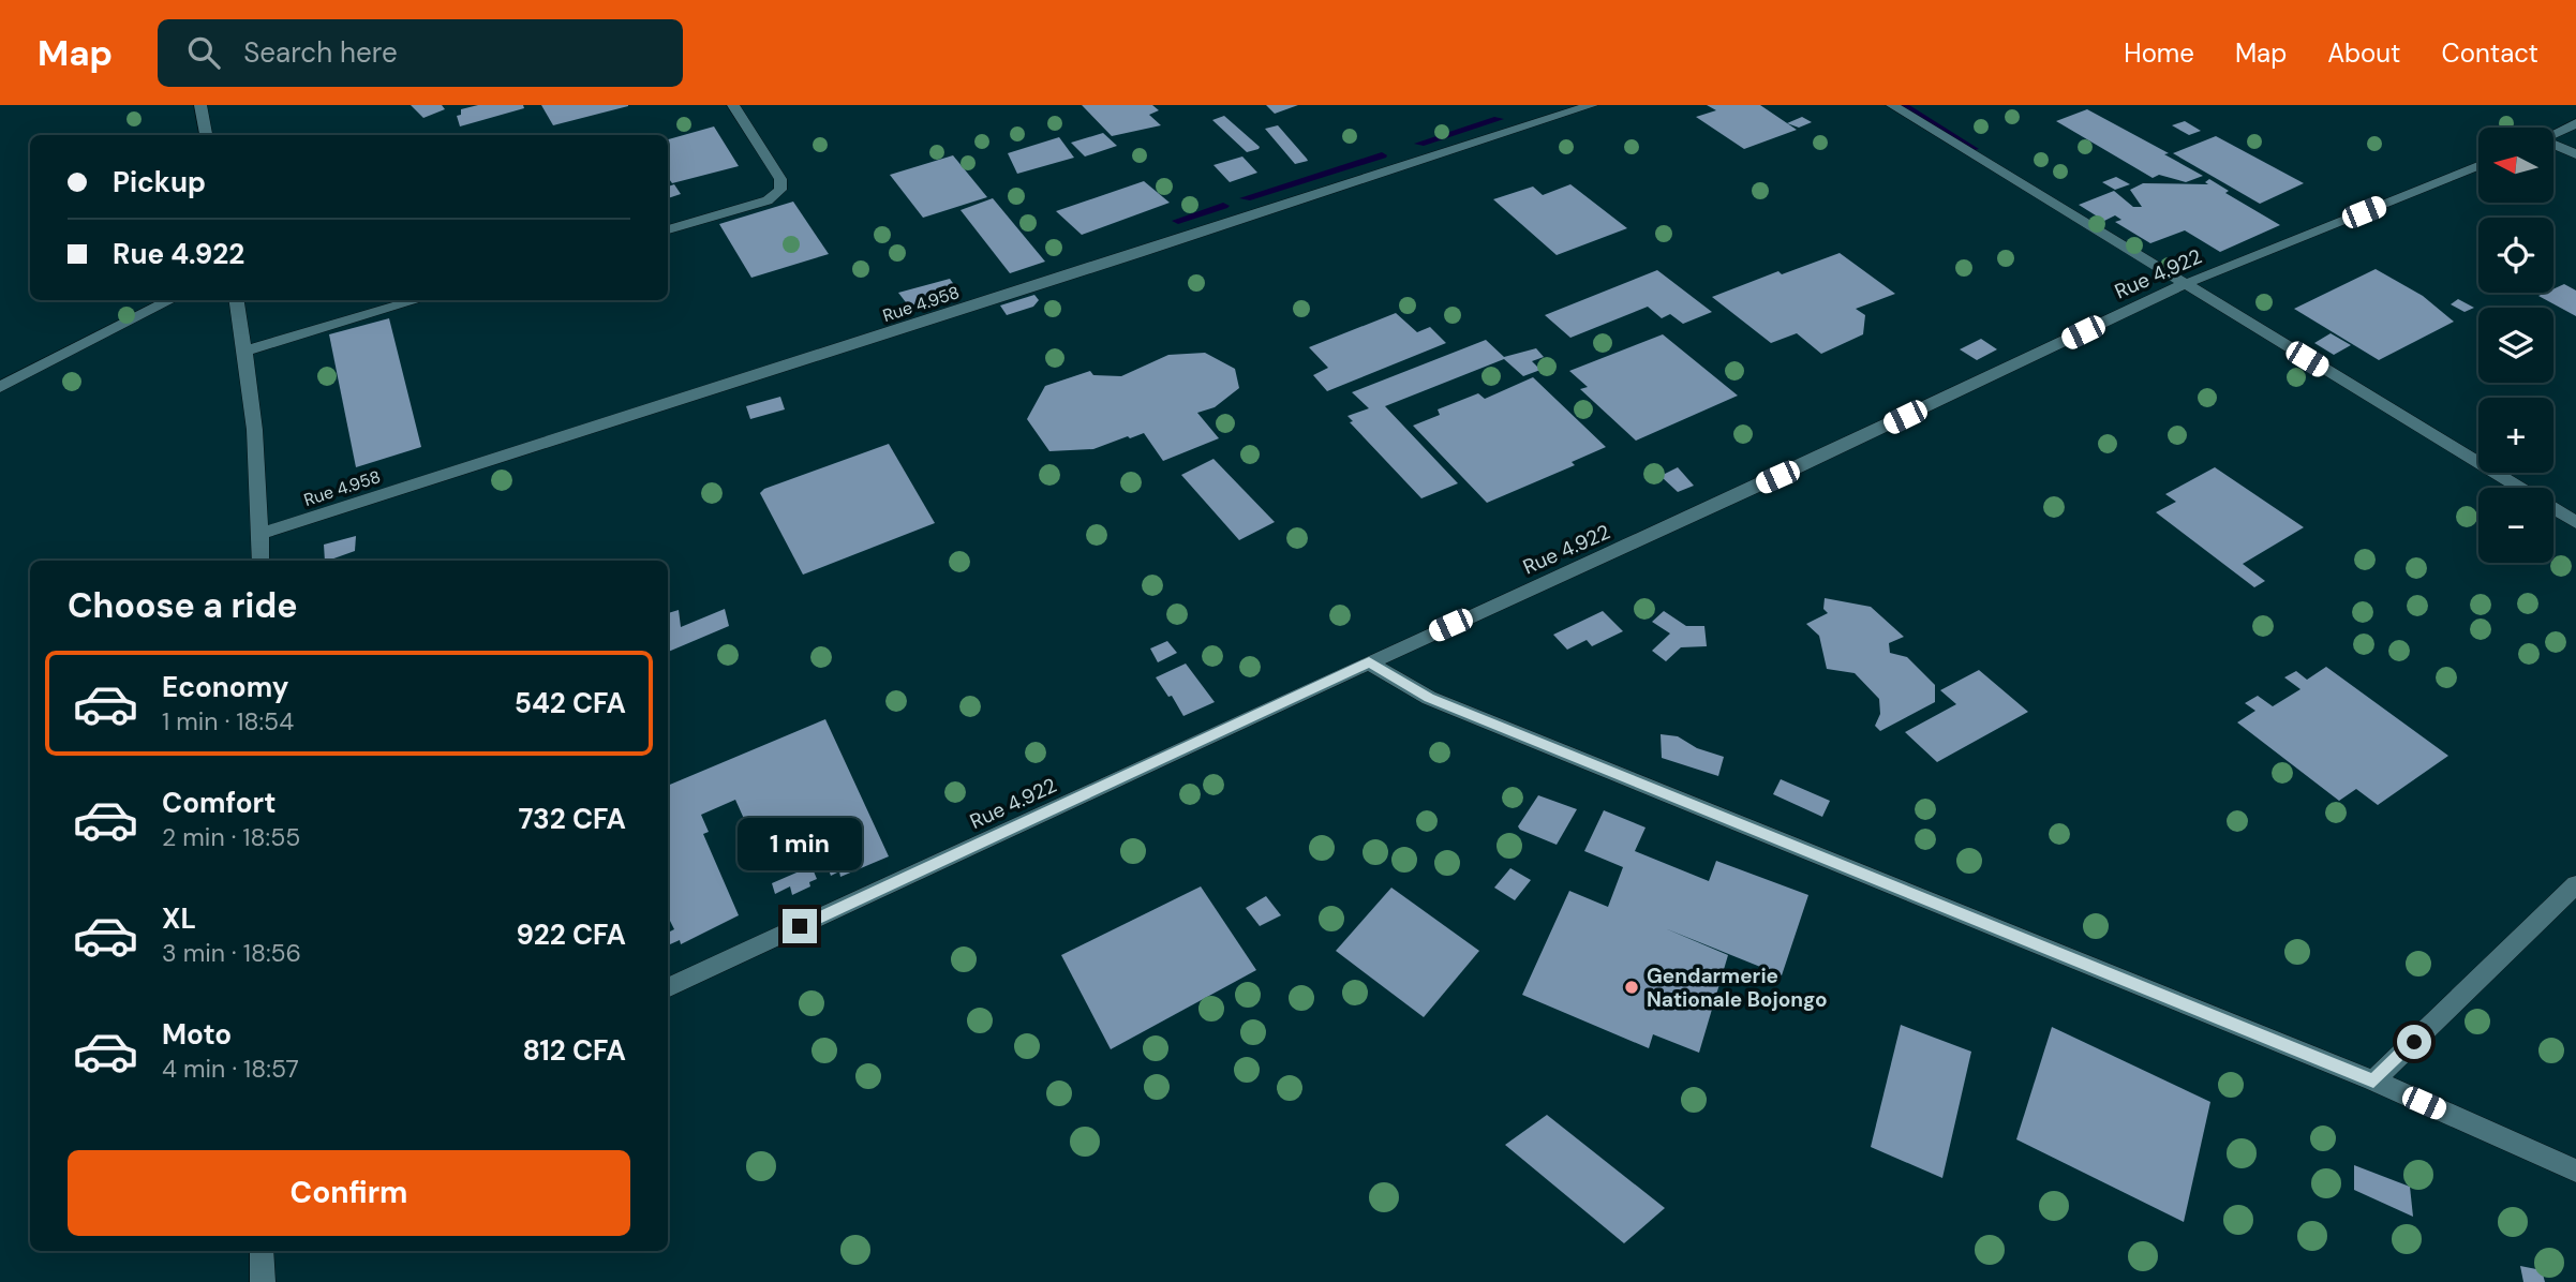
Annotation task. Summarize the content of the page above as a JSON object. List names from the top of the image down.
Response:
{
  "streets": {
    "street": ["Rue 4.922", "Rue 4.958"]
  },
  "places": ["Gendarmerie Nationale Bojongo"],
  "north": "left",
  "page": {
    "header": "Map",
    "search": "Search here",
    "nav": [
      "Home",
      "Map",
      "About",
      "Contact"
    ],
    "map_buttons": ["+", "−"],
    "banner": ["Pickup", "Rue 4.922"],
    "heading": "Choose a ride",
    "list": [
      {
        "name": "Economy",
        "note": "1 min · 18:54",
        "value": "542 CFA"
      },
      {
        "name": "Comfort",
        "note": "2 min · 18:55",
        "value": "732 CFA"
      },
      {
        "name": "XL",
        "note": "3 min · 18:56",
        "value": "922 CFA"
      },
      {
        "name": "Moto",
        "note": "4 min · 18:57",
        "value": "812 CFA"
      }
    ],
    "bubble": "1 min",
    "buttons": "Confirm"
  }
}
